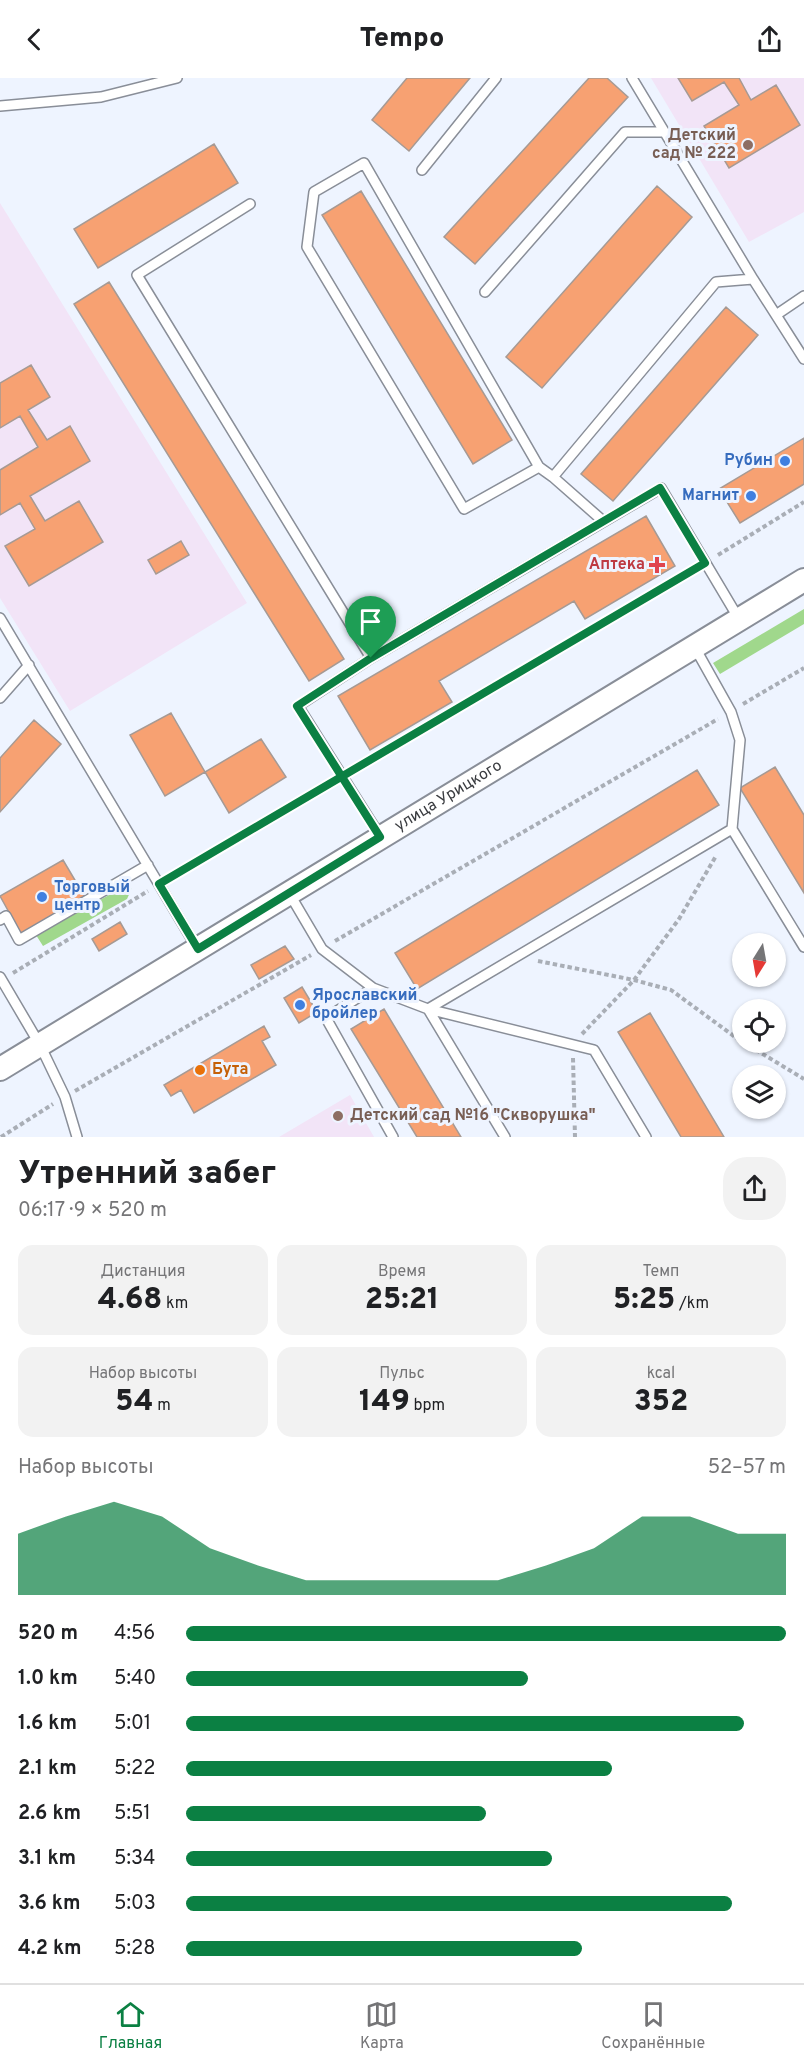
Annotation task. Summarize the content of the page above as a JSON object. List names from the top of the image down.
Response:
{
  "streets": {
    "street": ["улица Урицкого"]
  },
  "places": {
    "other": [
      "Детский сад № 222",
      "Рубин",
      "Магнит",
      "Торговый центр",
      "Ярославский бройлер",
      "Бута",
      "Детский сад №16 \"Скворушка\""
    ],
    "health": ["Аптека"]
  },
  "north": "bottom",
  "page": {
    "header": "Tempo",
    "heading": ["Утренний забег", "06:17 · 9 × 520 m"],
    "stats": [
      ["Дистанция", "4.68 km"],
      ["Время", "25:21"],
      ["Темп", "5:25 /km"],
      ["Набор высоты", "54 m"],
      ["Пульс", "149 bpm"],
      ["kcal", "352"]
    ],
    "chart": ["Набор высоты", "52–57 m"],
    "list": [
      {
        "name": "520 m",
        "note": "4:56"
      },
      {
        "name": "1.0 km",
        "note": "5:40"
      },
      {
        "name": "1.6 km",
        "note": "5:01"
      },
      {
        "name": "2.1 km",
        "note": "5:22"
      },
      {
        "name": "2.6 km",
        "note": "5:51"
      },
      {
        "name": "3.1 km",
        "note": "5:34"
      },
      {
        "name": "3.6 km",
        "note": "5:03"
      },
      {
        "name": "4.2 km",
        "note": "5:28"
      }
    ],
    "tabs": ["Главная", "Карта", "Сохранённые"]
  }
}
